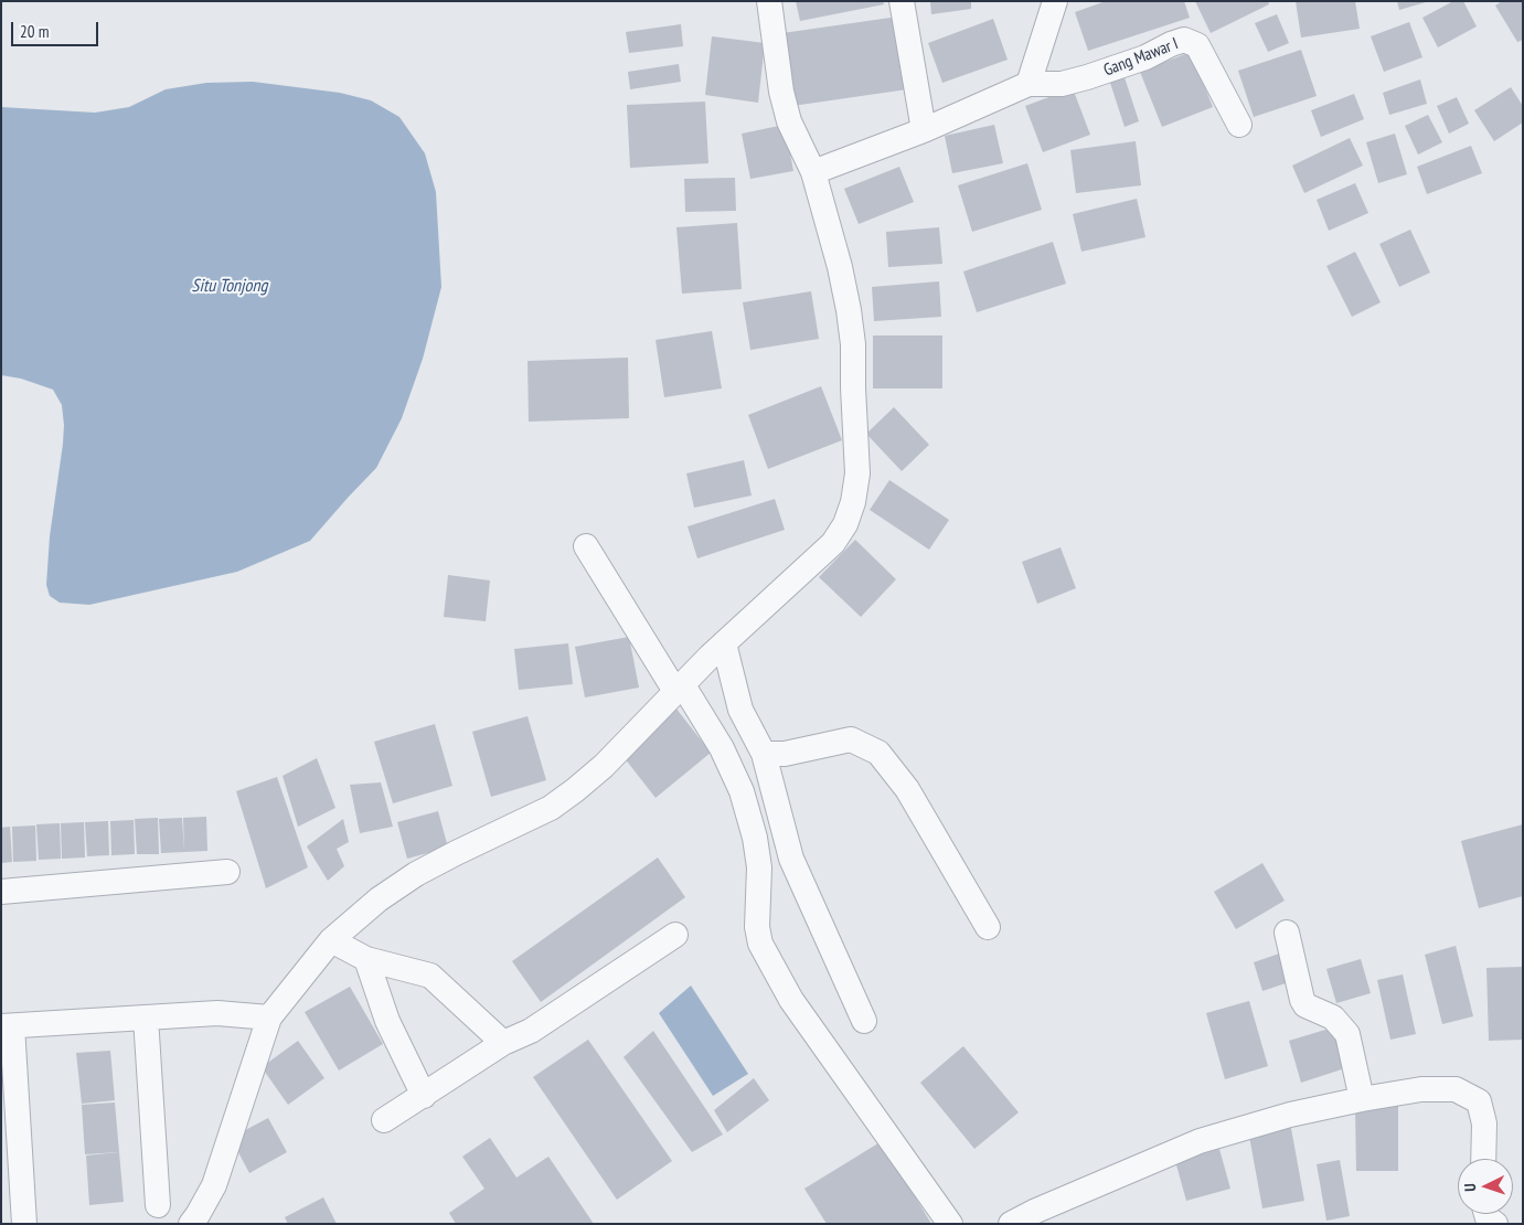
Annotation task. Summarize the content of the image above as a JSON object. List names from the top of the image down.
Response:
{
  "streets": {
    "street": ["Gang Mawar I"]
  },
  "water": ["Situ Tonjong"],
  "scale_bar": "20 m",
  "north": "left"
}
